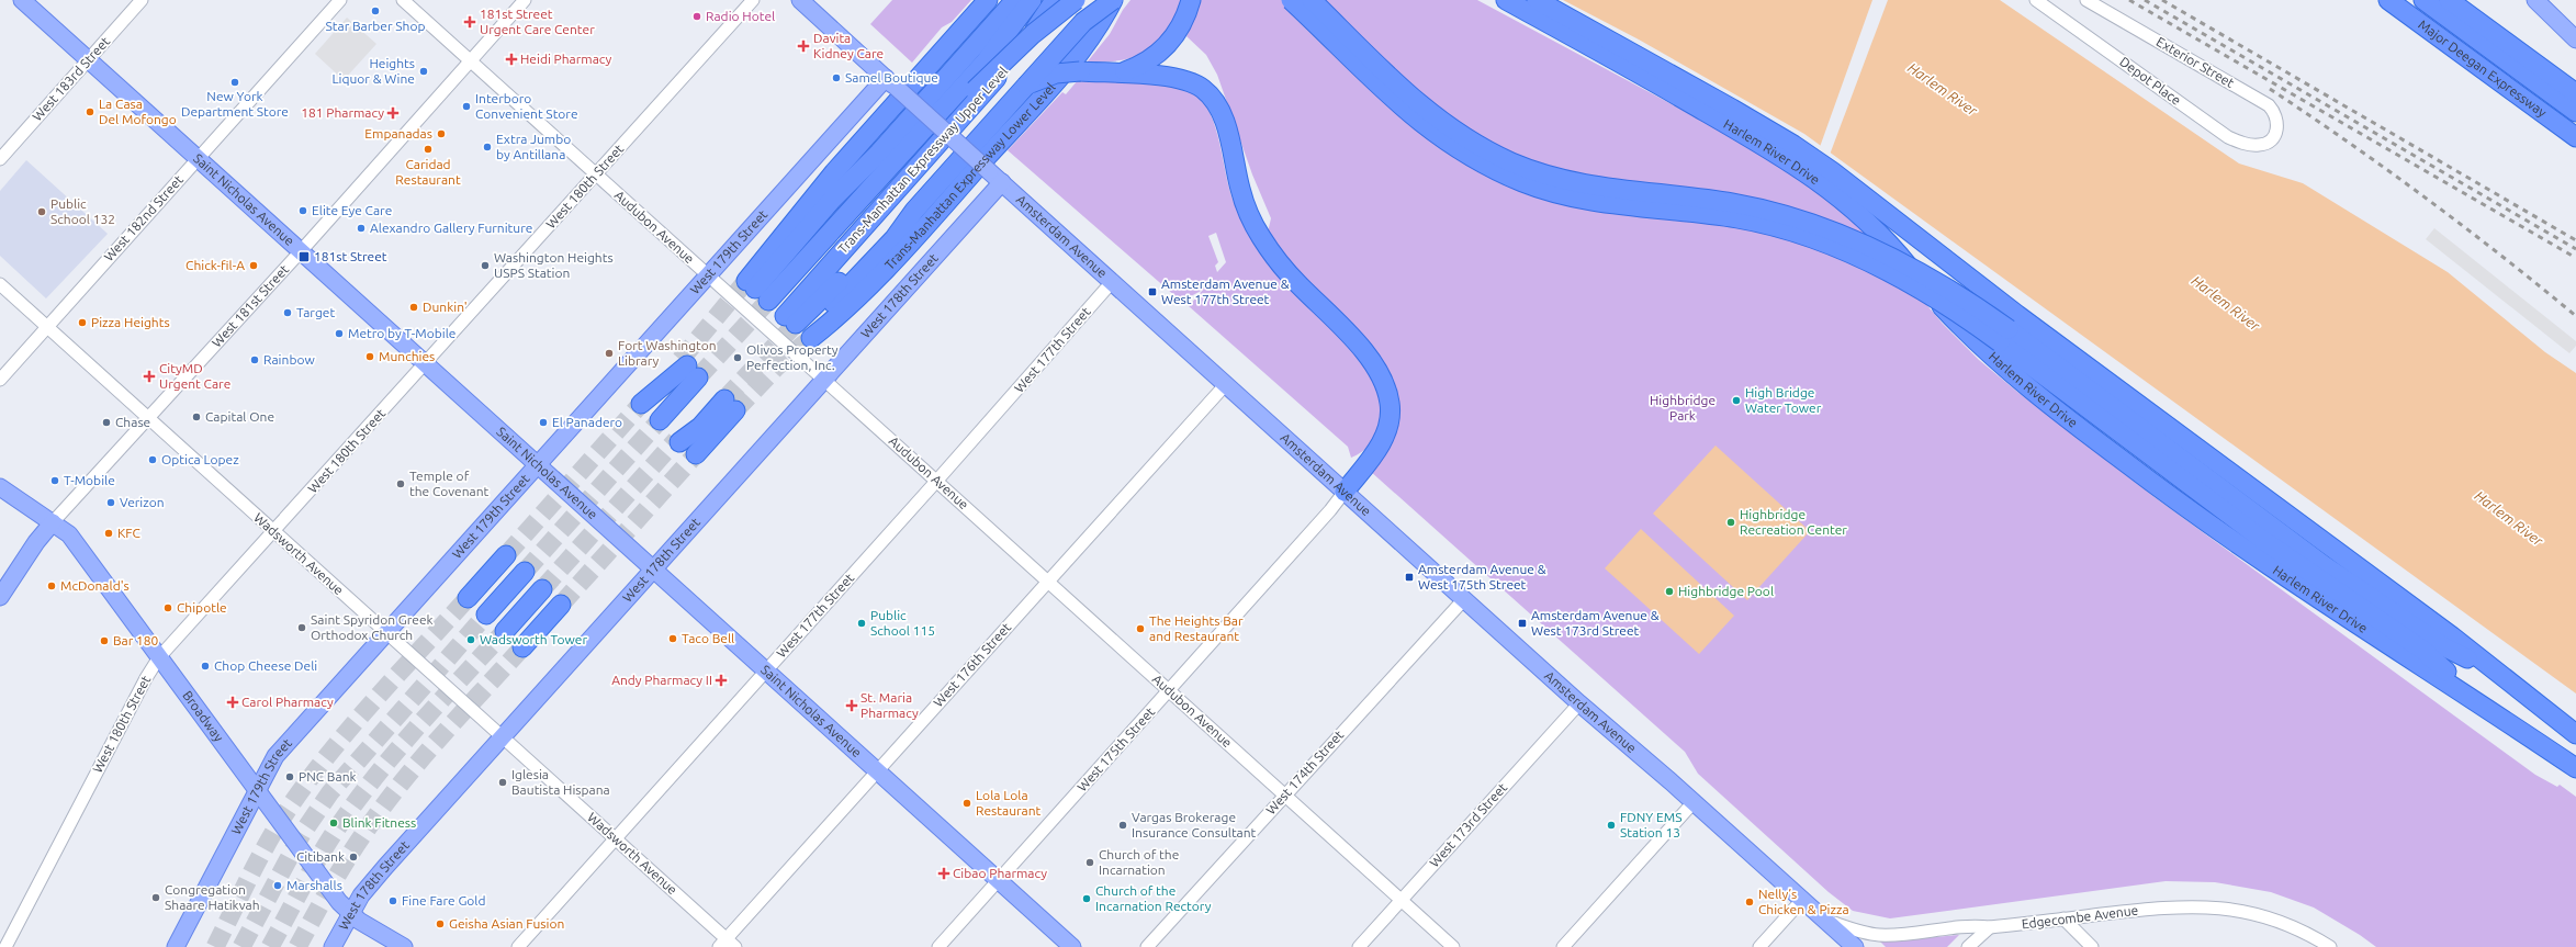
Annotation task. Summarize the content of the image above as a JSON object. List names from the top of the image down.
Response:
{
  "streets": {
    "highway": [
      "Major Deegan Expressway",
      "Harlem River Drive",
      "Trans-Manhattan Expressway Upper Level",
      "Trans-Manhattan Expressway Lower Level"
    ],
    "main road": [
      "Saint Nicholas Avenue",
      "Amsterdam Avenue",
      "West 179th Street",
      "West 178th Street",
      "West 181st Street",
      "Broadway"
    ],
    "street": [
      "Exterior Street",
      "West 183rd Street",
      "Depot Place",
      "West 180th Street",
      "West 182nd Street",
      "Audubon Avenue",
      "West 177th Street",
      "Wadsworth Avenue",
      "West 176th Street",
      "West 175th Street",
      "West 174th Street",
      "West 173rd Street",
      "Edgecombe Avenue"
    ]
  },
  "crossings": [
    ["Exterior Street", "Depot Place"],
    ["West 183rd Street", "Saint Nicholas Avenue"],
    ["Trans-Manhattan Expressway Upper Level", "Trans-Manhattan Expressway Lower Level"],
    ["West 180th Street", "Saint Nicholas Avenue"],
    ["West 180th Street", "Audubon Avenue"],
    ["West 180th Street", "Wadsworth Avenue"],
    ["West 180th Street", "Broadway"],
    ["Saint Nicholas Avenue", "West 182nd Street"],
    ["Saint Nicholas Avenue", "West 179th Street"],
    ["Saint Nicholas Avenue", "West 178th Street"],
    ["Saint Nicholas Avenue", "West 181st Street"],
    ["Saint Nicholas Avenue", "West 177th Street"],
    ["Saint Nicholas Avenue", "West 176th Street"],
    ["Saint Nicholas Avenue", "West 175th Street"],
    ["West 182nd Street", "Wadsworth Avenue"],
    ["Audubon Avenue", "West 179th Street"],
    ["Audubon Avenue", "West 178th Street"],
    ["Audubon Avenue", "West 181st Street"],
    ["Audubon Avenue", "West 177th Street"],
    ["Audubon Avenue", "West 176th Street"],
    ["Audubon Avenue", "West 175th Street"],
    ["Audubon Avenue", "West 174th Street"],
    ["Audubon Avenue", "West 173rd Street"],
    ["Amsterdam Avenue", "West 179th Street"],
    ["Amsterdam Avenue", "West 178th Street"],
    ["Amsterdam Avenue", "West 177th Street"],
    ["Amsterdam Avenue", "West 176th Street"],
    ["Amsterdam Avenue", "West 175th Street"],
    ["Amsterdam Avenue", "West 174th Street"],
    ["Amsterdam Avenue", "West 173rd Street"],
    ["Amsterdam Avenue", "Edgecombe Avenue"],
    ["West 179th Street", "Wadsworth Avenue"],
    ["West 179th Street", "Broadway"],
    ["West 178th Street", "Wadsworth Avenue"],
    ["West 178th Street", "Broadway"],
    ["West 181st Street", "Wadsworth Avenue"],
    ["West 181st Street", "Broadway"],
    ["West 177th Street", "Wadsworth Avenue"],
    ["Wadsworth Avenue", "West 176th Street"]
  ],
  "water": ["Harlem River"],
  "parks": ["Highbridge Park"],
  "places": {
    "other": [
      "Star Barber Shop",
      "Radio Hotel",
      "Heights Liquor & Wine",
      "Samel Boutique",
      "New York Department Store",
      "Interboro Convenient Store",
      "La Casa Del Mofongo",
      "Empanadas",
      "Extra Jumbo by Antillana",
      "Caridad Restaurant",
      "Elite Eye Care",
      "Public School 132",
      "Alexandro Gallery Furniture",
      "Chick-fil-A",
      "Washington Heights USPS Station",
      "Dunkin'",
      "Target",
      "Pizza Heights",
      "Metro by T-Mobile",
      "Fort Washington Library",
      "Munchies",
      "Olivos Property Perfection, Inc.",
      "Rainbow",
      "High Bridge Water Tower",
      "Capital One",
      "Chase",
      "El Panadero",
      "Optica Lopez",
      "T-Mobile",
      "Temple of the Covenant",
      "Verizon",
      "Highbridge Recreation Center",
      "KFC",
      "McDonald's",
      "Highbridge Pool",
      "Chipotle",
      "Public School 115",
      "Saint Spyridon Greek Orthodox Church",
      "The Heights Bar and Restaurant",
      "Taco Bell",
      "Wadsworth Tower",
      "Bar 180",
      "Chop Cheese Deli",
      "PNC Bank",
      "Iglesia Bautista Hispana",
      "Lola Lola Restaurant",
      "Blink Fitness",
      "Vargas Brokerage Insurance Consultant",
      "FDNY EMS Station 13",
      "Citibank",
      "Church of the Incarnation",
      "Marshalls",
      "Congregation Shaare Hatikvah",
      "Church of the Incarnation Rectory",
      "Fine Fare Gold",
      "Nelly’s Chicken & Pizza",
      "Geisha Asian Fusion"
    ],
    "health": [
      "181st Street Urgent Care Center",
      "Davita Kidney Care",
      "Heidi Pharmacy",
      "181 Pharmacy",
      "CityMD Urgent Care",
      "Andy Pharmacy II",
      "Carol Pharmacy",
      "St. Maria Pharmacy",
      "Cibao Pharmacy"
    ],
    "transit": [
      "181st Street",
      "Amsterdam Avenue & West 177th Street",
      "Amsterdam Avenue & West 175th Street",
      "Amsterdam Avenue & West 173rd Street"
    ]
  }
}
